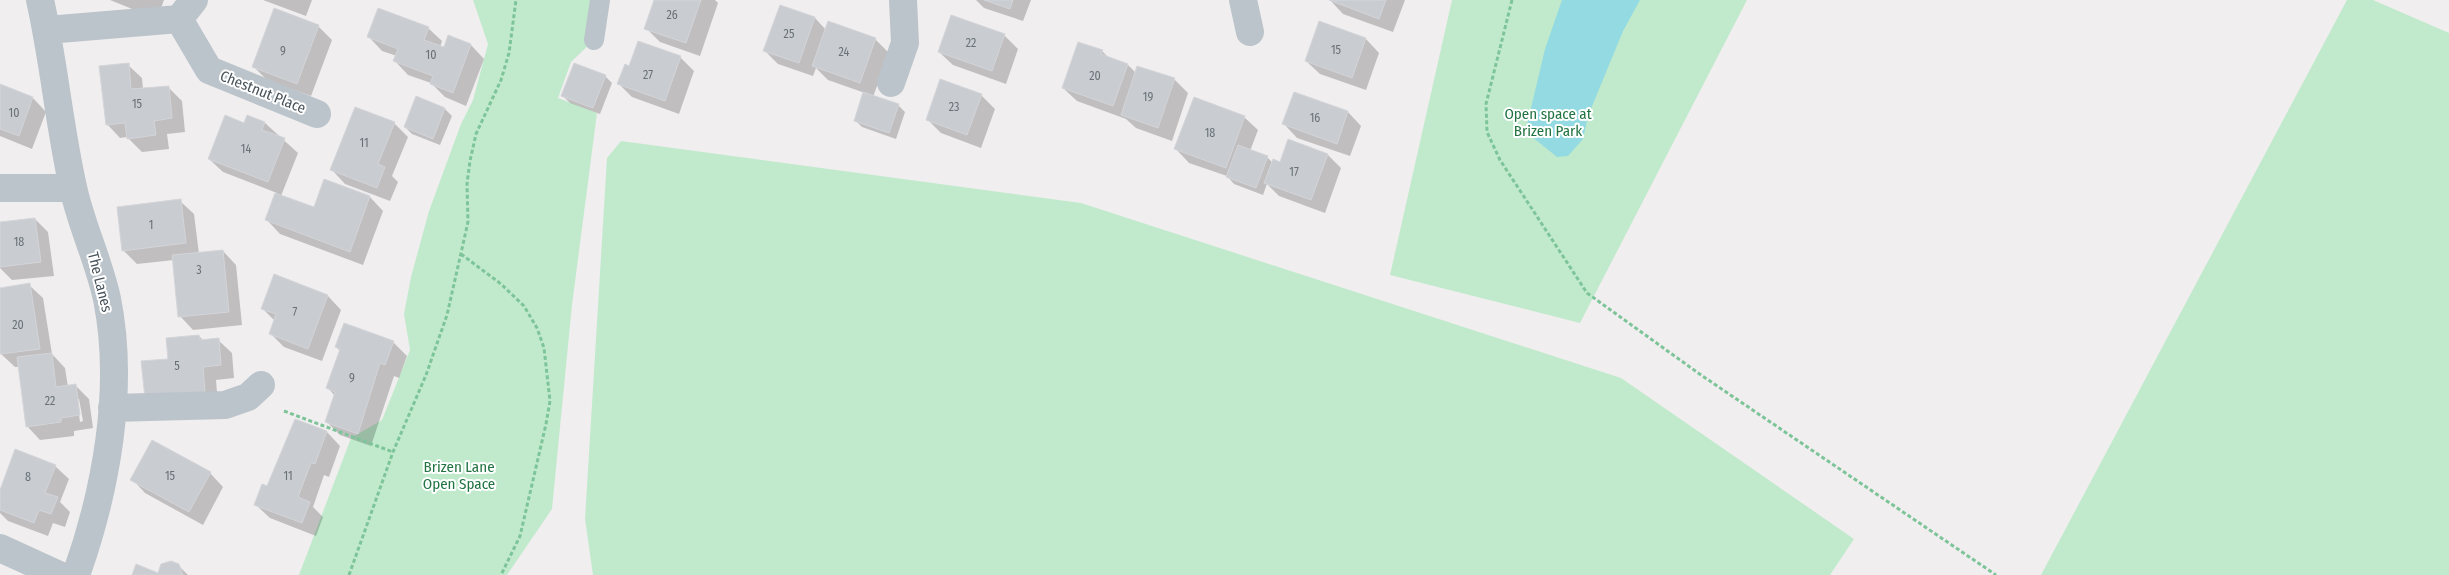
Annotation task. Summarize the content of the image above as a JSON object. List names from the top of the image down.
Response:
{
  "streets": {
    "street": ["Chestnut Place", "The Lanes"]
  },
  "crossings": [
    ["Chestnut Place", "The Lanes"]
  ],
  "parks": ["Open space at Brizen Park", "Brizen Lane Open Space"],
  "house_numbers": [
    "26",
    "25",
    "22",
    "15",
    "9",
    "24",
    "10",
    "27",
    "20",
    "19",
    "15",
    "23",
    "10",
    "16",
    "18",
    "11",
    "14",
    "17",
    "1",
    "18",
    "3",
    "7",
    "20",
    "5",
    "9",
    "22",
    "15",
    "11",
    "8"
  ]
}
